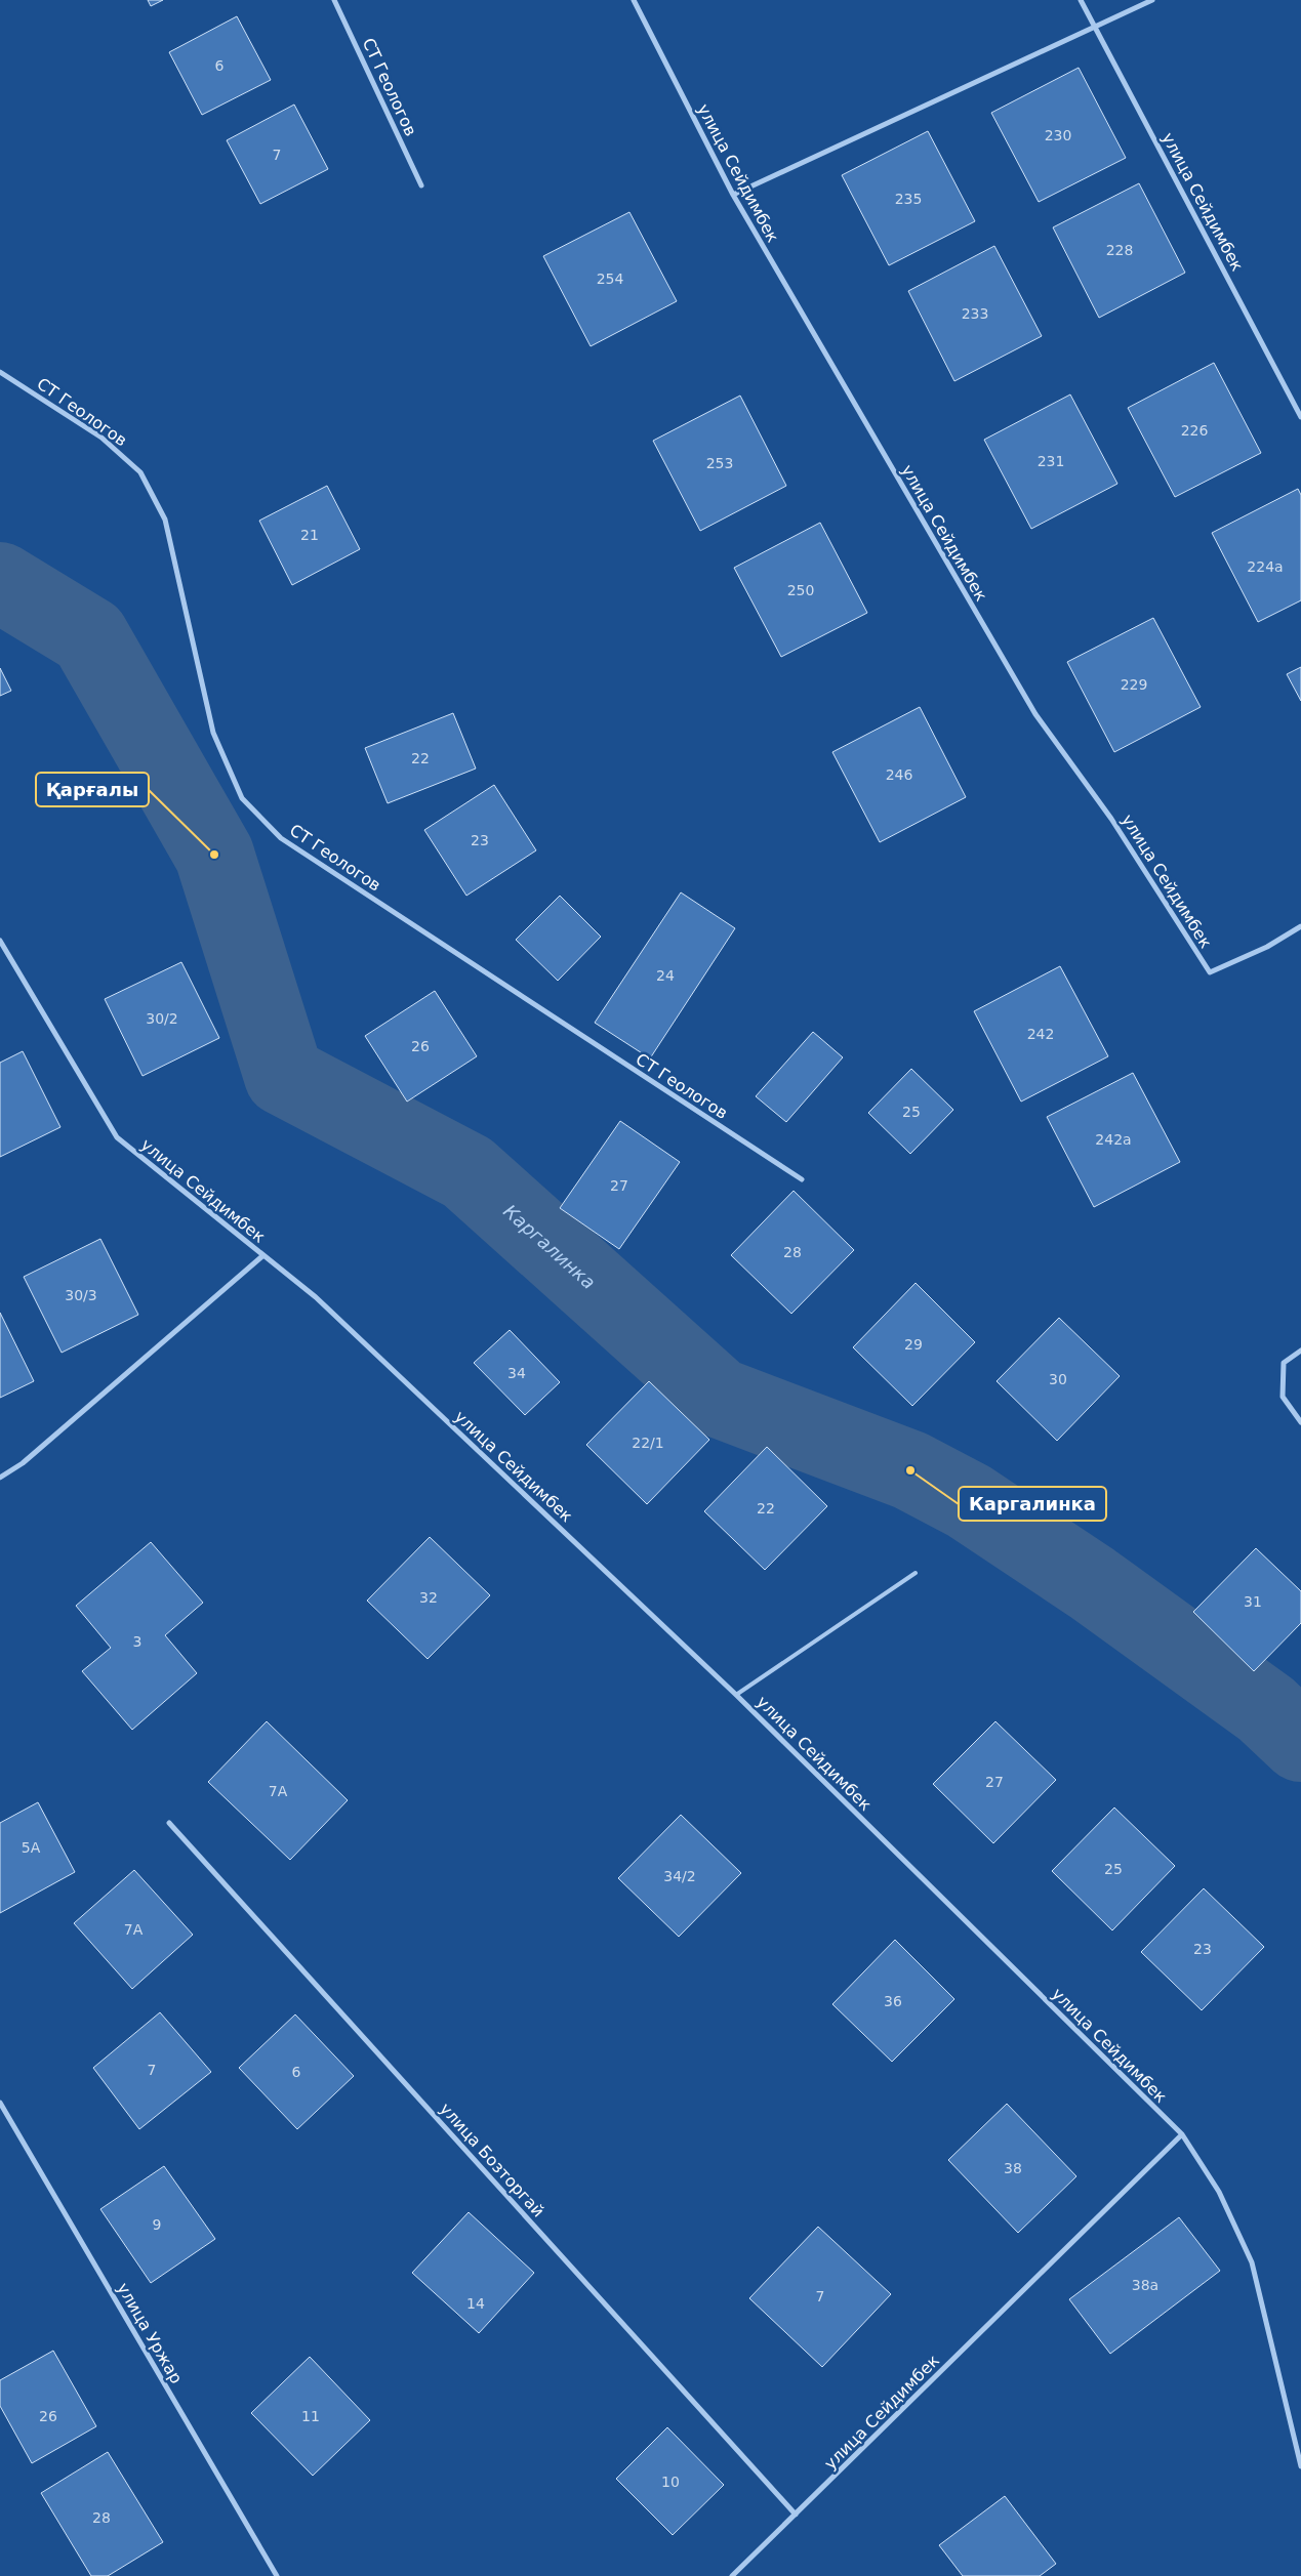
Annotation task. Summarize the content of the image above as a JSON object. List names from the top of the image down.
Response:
{
  "streets": {
    "street": [
      "СТ Геологов",
      "улица Сейдимбек",
      "улица Бозторгай",
      "улица Уржар"
    ]
  },
  "crossings": [
    ["улица Сейдимбек", "улица Бозторгай"]
  ],
  "water": ["Каргалинка"],
  "places": ["Қарғалы", "Каргалинка"],
  "house_numbers": [
    "6",
    "230",
    "7",
    "235",
    "228",
    "254",
    "233",
    "226",
    "231",
    "253",
    "21",
    "224а",
    "250",
    "229",
    "22",
    "246",
    "23",
    "24",
    "30/2",
    "242",
    "26",
    "25",
    "242а",
    "27",
    "28",
    "30/3",
    "29",
    "34",
    "30",
    "22/1",
    "22",
    "32",
    "31",
    "3",
    "27",
    "7А",
    "5А",
    "25",
    "34/2",
    "7А",
    "23",
    "36",
    "7",
    "6",
    "38",
    "9",
    "38а",
    "7",
    "14",
    "26",
    "11",
    "10",
    "28"
  ]
}
